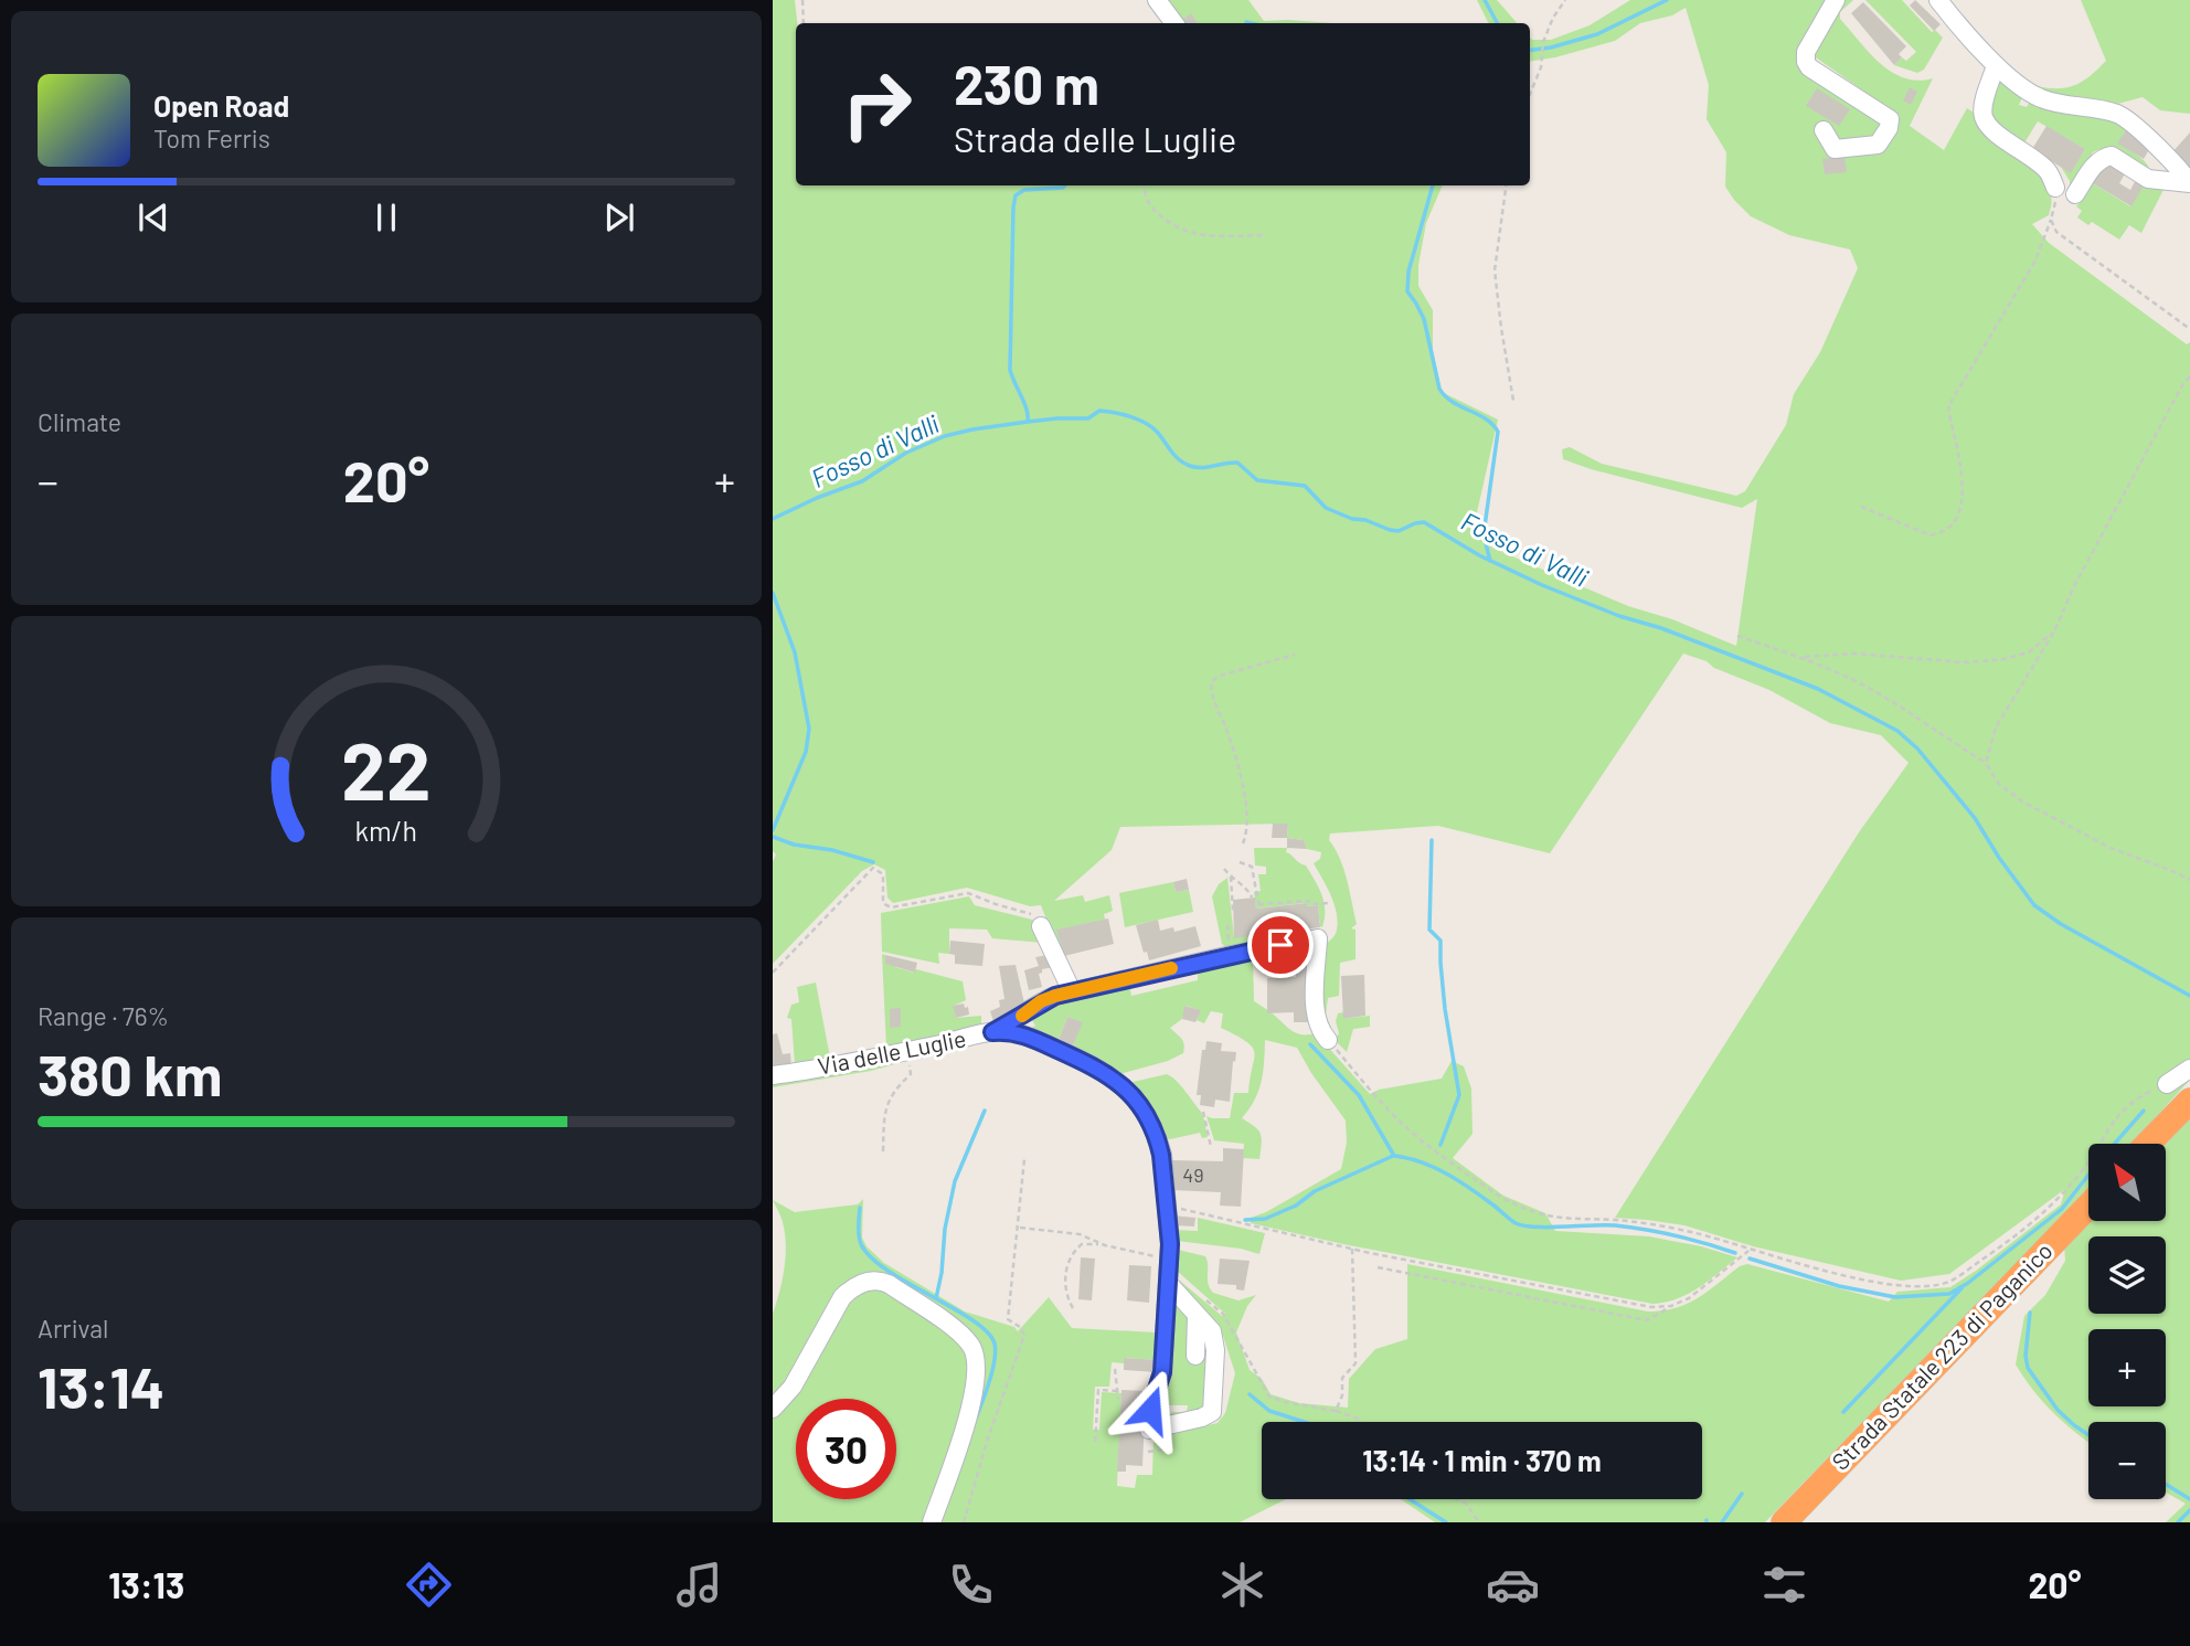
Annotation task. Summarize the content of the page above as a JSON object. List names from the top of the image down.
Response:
{
  "streets": {
    "highway": ["Strada Statale 223 di Paganico"],
    "street": ["Via delle Luglie"]
  },
  "water": ["Fosso di Valli"],
  "house_numbers": ["49"],
  "north": "top left",
  "page": {
    "turn": ["230 m", "Strada delle Luglie"],
    "song": ["Open Road", "Tom Ferris"],
    "tile": [
      "Climate",
      ["Range · 76%", "380 km"],
      ["Arrival", "13:14"]
    ],
    "heat": ["−", "20°", "+"],
    "map_buttons": ["+", "−"],
    "limit": "30",
    "trip": "13:14 · 1 min · 370 m",
    "tabs": ["13:13", "20°"],
    "gauge": ["22", "km/h"]
  }
}
